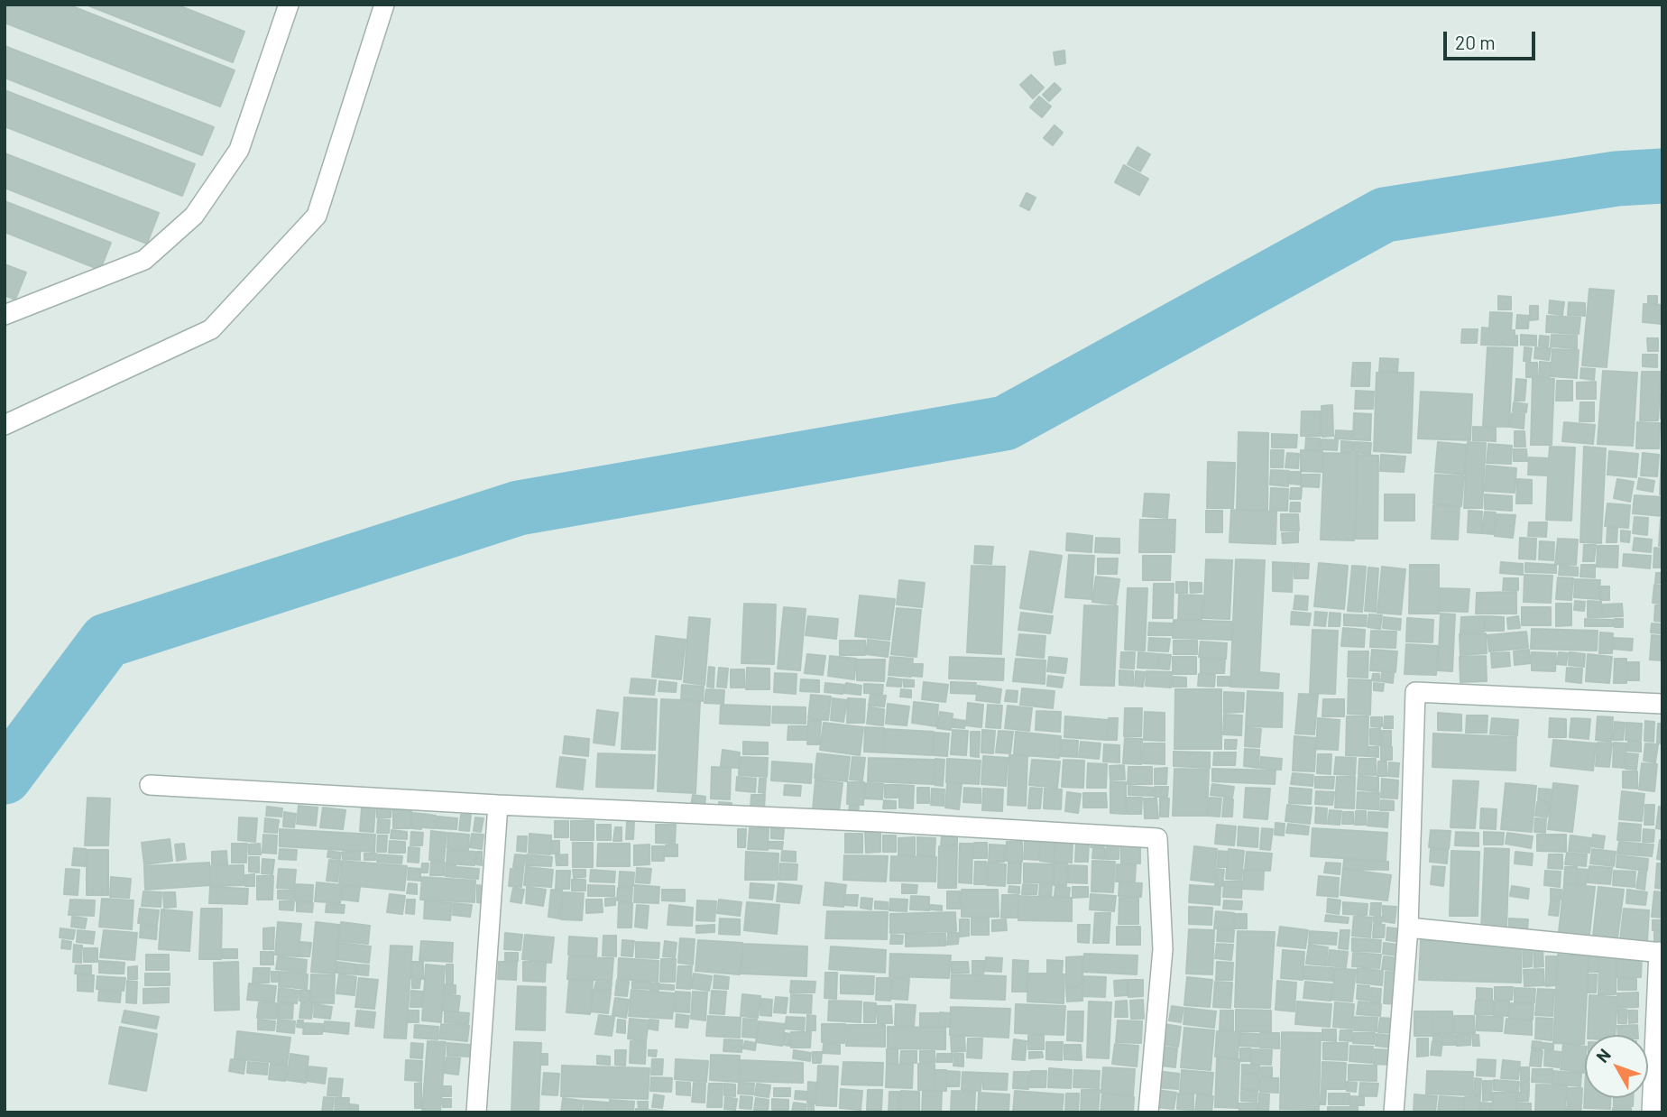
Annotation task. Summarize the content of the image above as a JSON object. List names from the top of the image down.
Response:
{
  "scale_bar": "20 m",
  "north": "top left"
}
